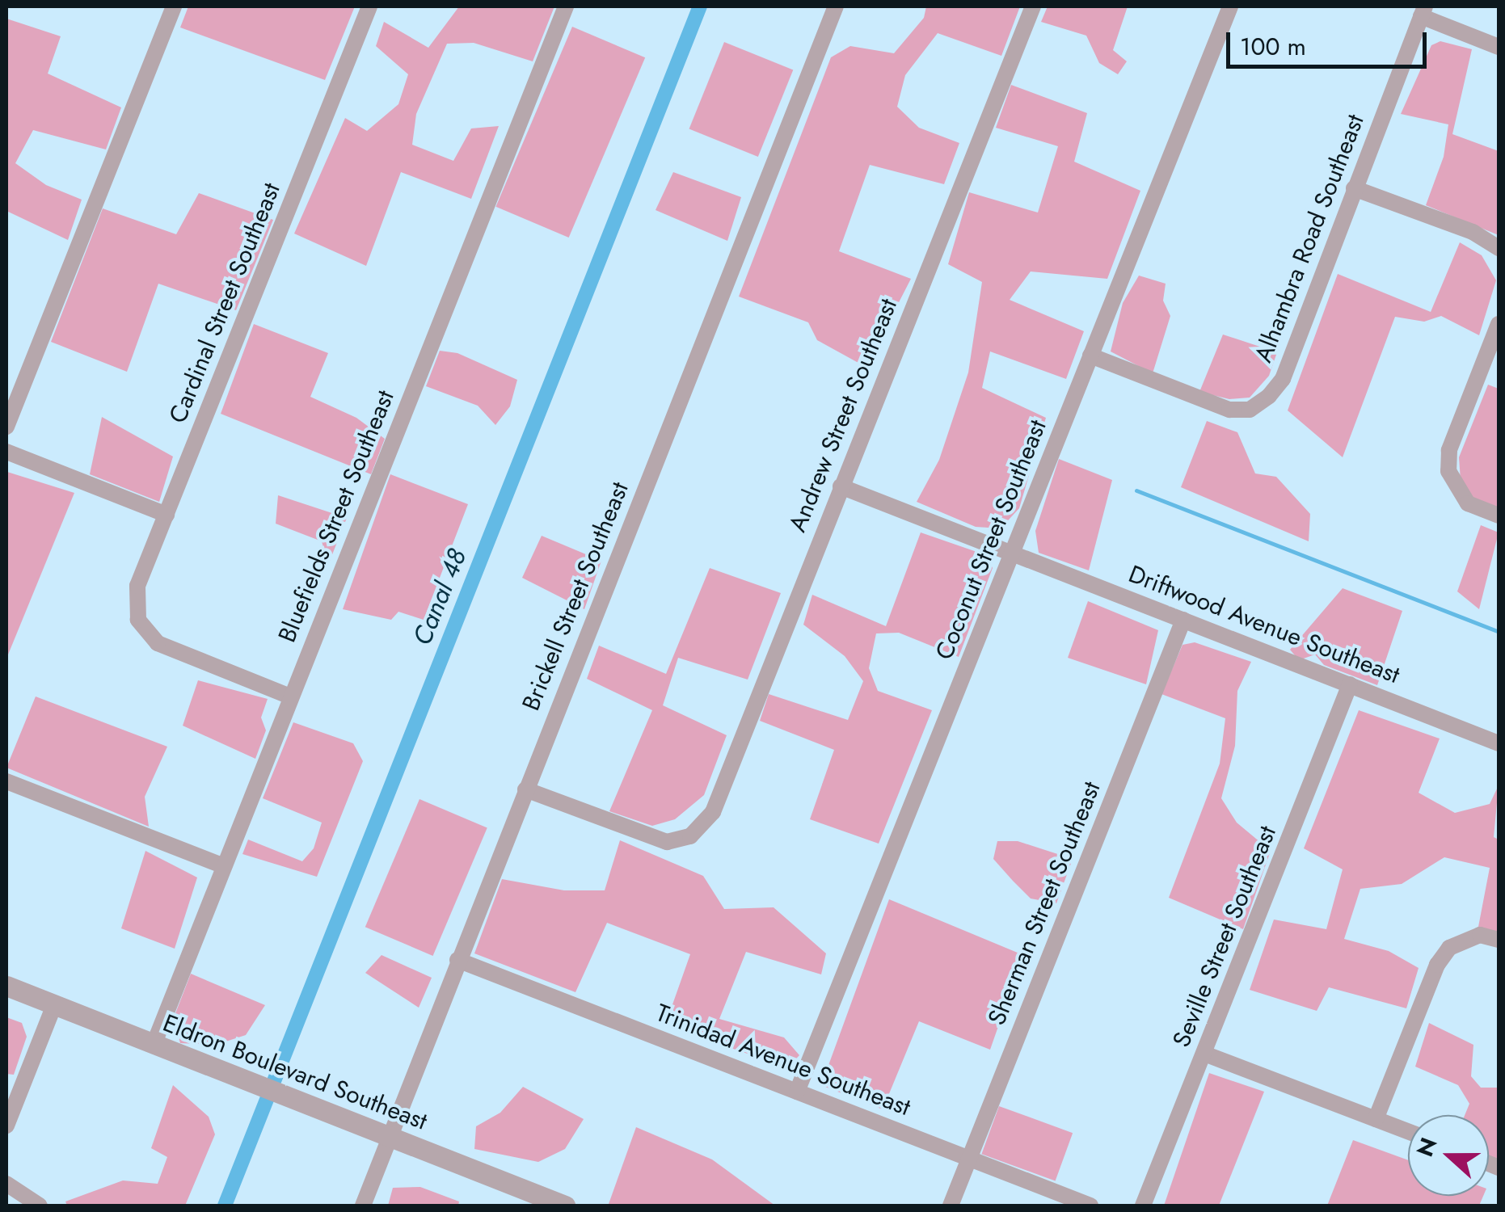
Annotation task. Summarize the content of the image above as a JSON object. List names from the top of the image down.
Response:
{
  "streets": {
    "street": [
      "Alhambra Road Southeast",
      "Cardinal Street Southeast",
      "Andrew Street Southeast",
      "Bluefields Street Southeast",
      "Coconut Street Southeast",
      "Brickell Street Southeast",
      "Driftwood Avenue Southeast",
      "Sherman Street Southeast",
      "Seville Street Southeast",
      "Trinidad Avenue Southeast",
      "Eldron Boulevard Southeast"
    ]
  },
  "crossings": [
    ["Alhambra Road Southeast", "Coconut Street Southeast"],
    ["Cardinal Street Southeast", "Bluefields Street Southeast"],
    ["Andrew Street Southeast", "Brickell Street Southeast"],
    ["Andrew Street Southeast", "Driftwood Avenue Southeast"],
    ["Bluefields Street Southeast", "Eldron Boulevard Southeast"],
    ["Coconut Street Southeast", "Driftwood Avenue Southeast"],
    ["Coconut Street Southeast", "Trinidad Avenue Southeast"],
    ["Brickell Street Southeast", "Trinidad Avenue Southeast"],
    ["Brickell Street Southeast", "Eldron Boulevard Southeast"],
    ["Driftwood Avenue Southeast", "Sherman Street Southeast"],
    ["Driftwood Avenue Southeast", "Seville Street Southeast"],
    ["Sherman Street Southeast", "Trinidad Avenue Southeast"]
  ],
  "water": ["Canal 48"],
  "scale_bar": "100 m",
  "north": "left"
}
